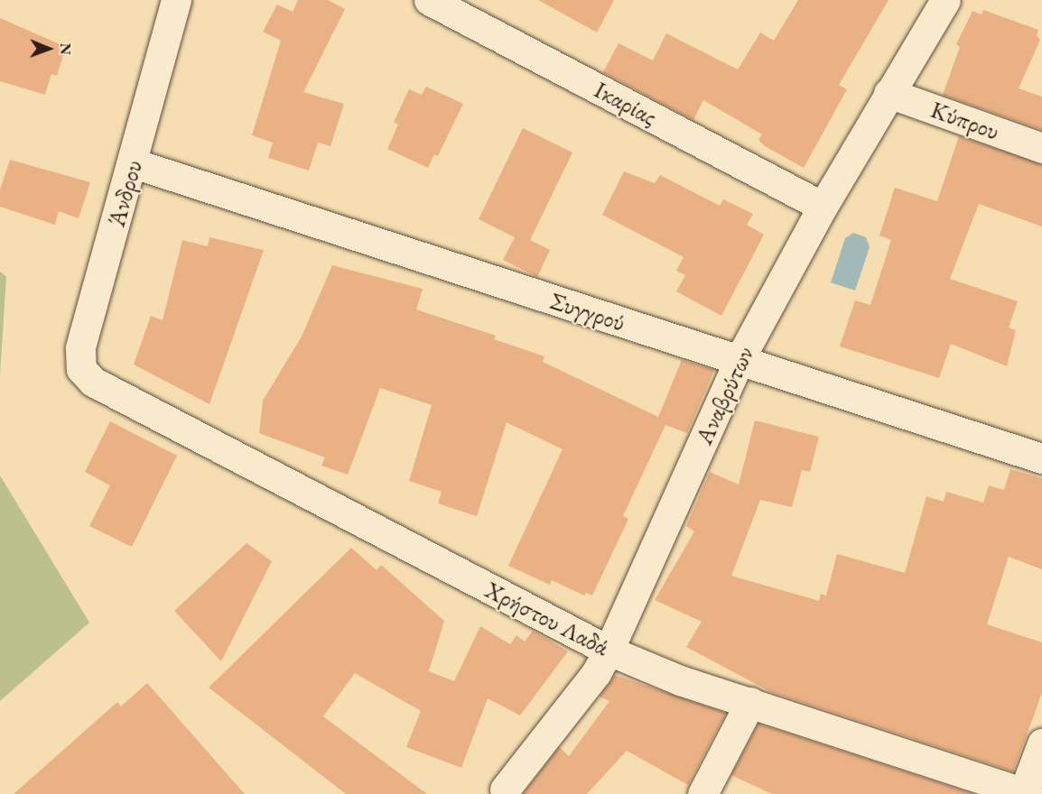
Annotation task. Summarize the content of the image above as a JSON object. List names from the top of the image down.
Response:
{
  "streets": {
    "main road": [
      "Ικαρίας",
      "Κύπρου",
      "Άνδρου",
      "Συγγρού",
      "Αναβρύτων",
      "Χρήστου Λαδά"
    ]
  },
  "crossings": [
    ["Ικαρίας", "Αναβρύτων"],
    ["Κύπρου", "Αναβρύτων"],
    ["Άνδρου", "Συγγρού"],
    ["Άνδρου", "Χρήστου Λαδά"],
    ["Συγγρού", "Αναβρύτων"],
    ["Αναβρύτων", "Χρήστου Λαδά"]
  ],
  "north": "right"
}
